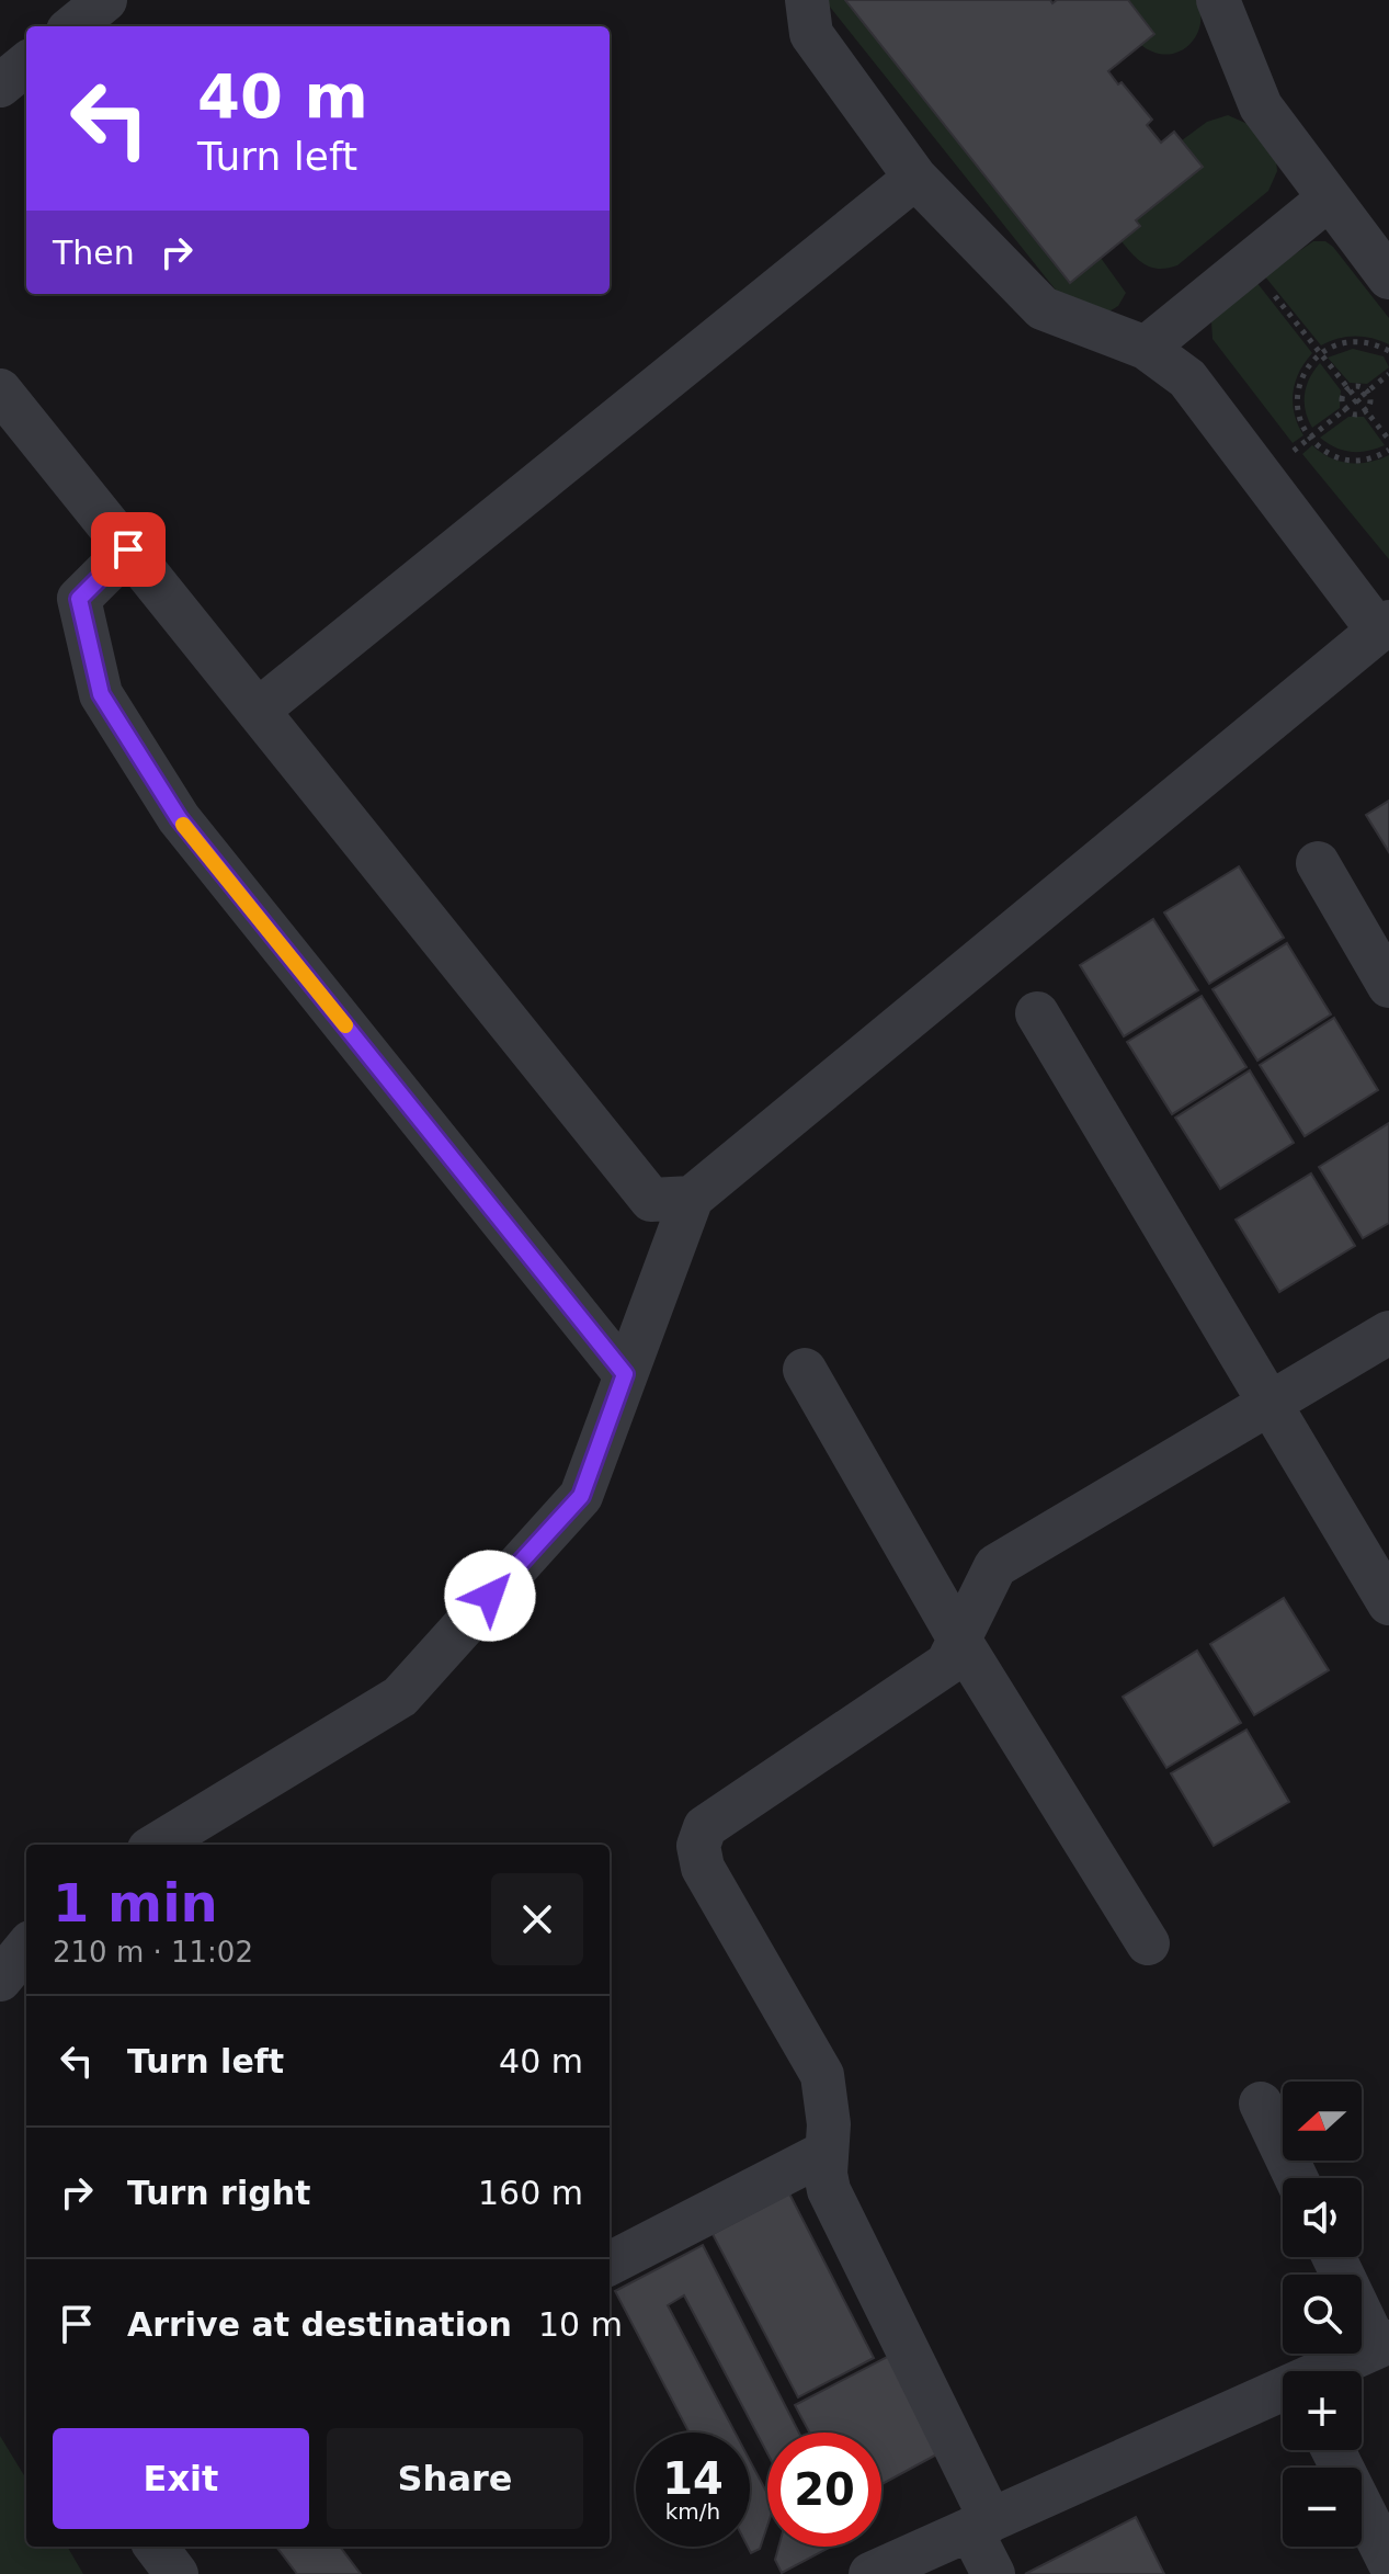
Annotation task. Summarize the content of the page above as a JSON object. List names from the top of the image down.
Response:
{
  "north": "left",
  "page": {
    "turn": ["40 m", "Turn left"],
    "then": "Then",
    "heading": ["1 min", "210 m · 11:02"],
    "list": [
      {
        "name": "Turn left",
        "value": "40 m"
      },
      {
        "name": "Turn right",
        "value": "160 m"
      },
      {
        "name": "Arrive at destination",
        "value": "10 m"
      }
    ],
    "map_buttons": ["+", "−"],
    "buttons": ["Exit", "Share"],
    "speed": "14 km/h",
    "limit": "20"
  }
}
